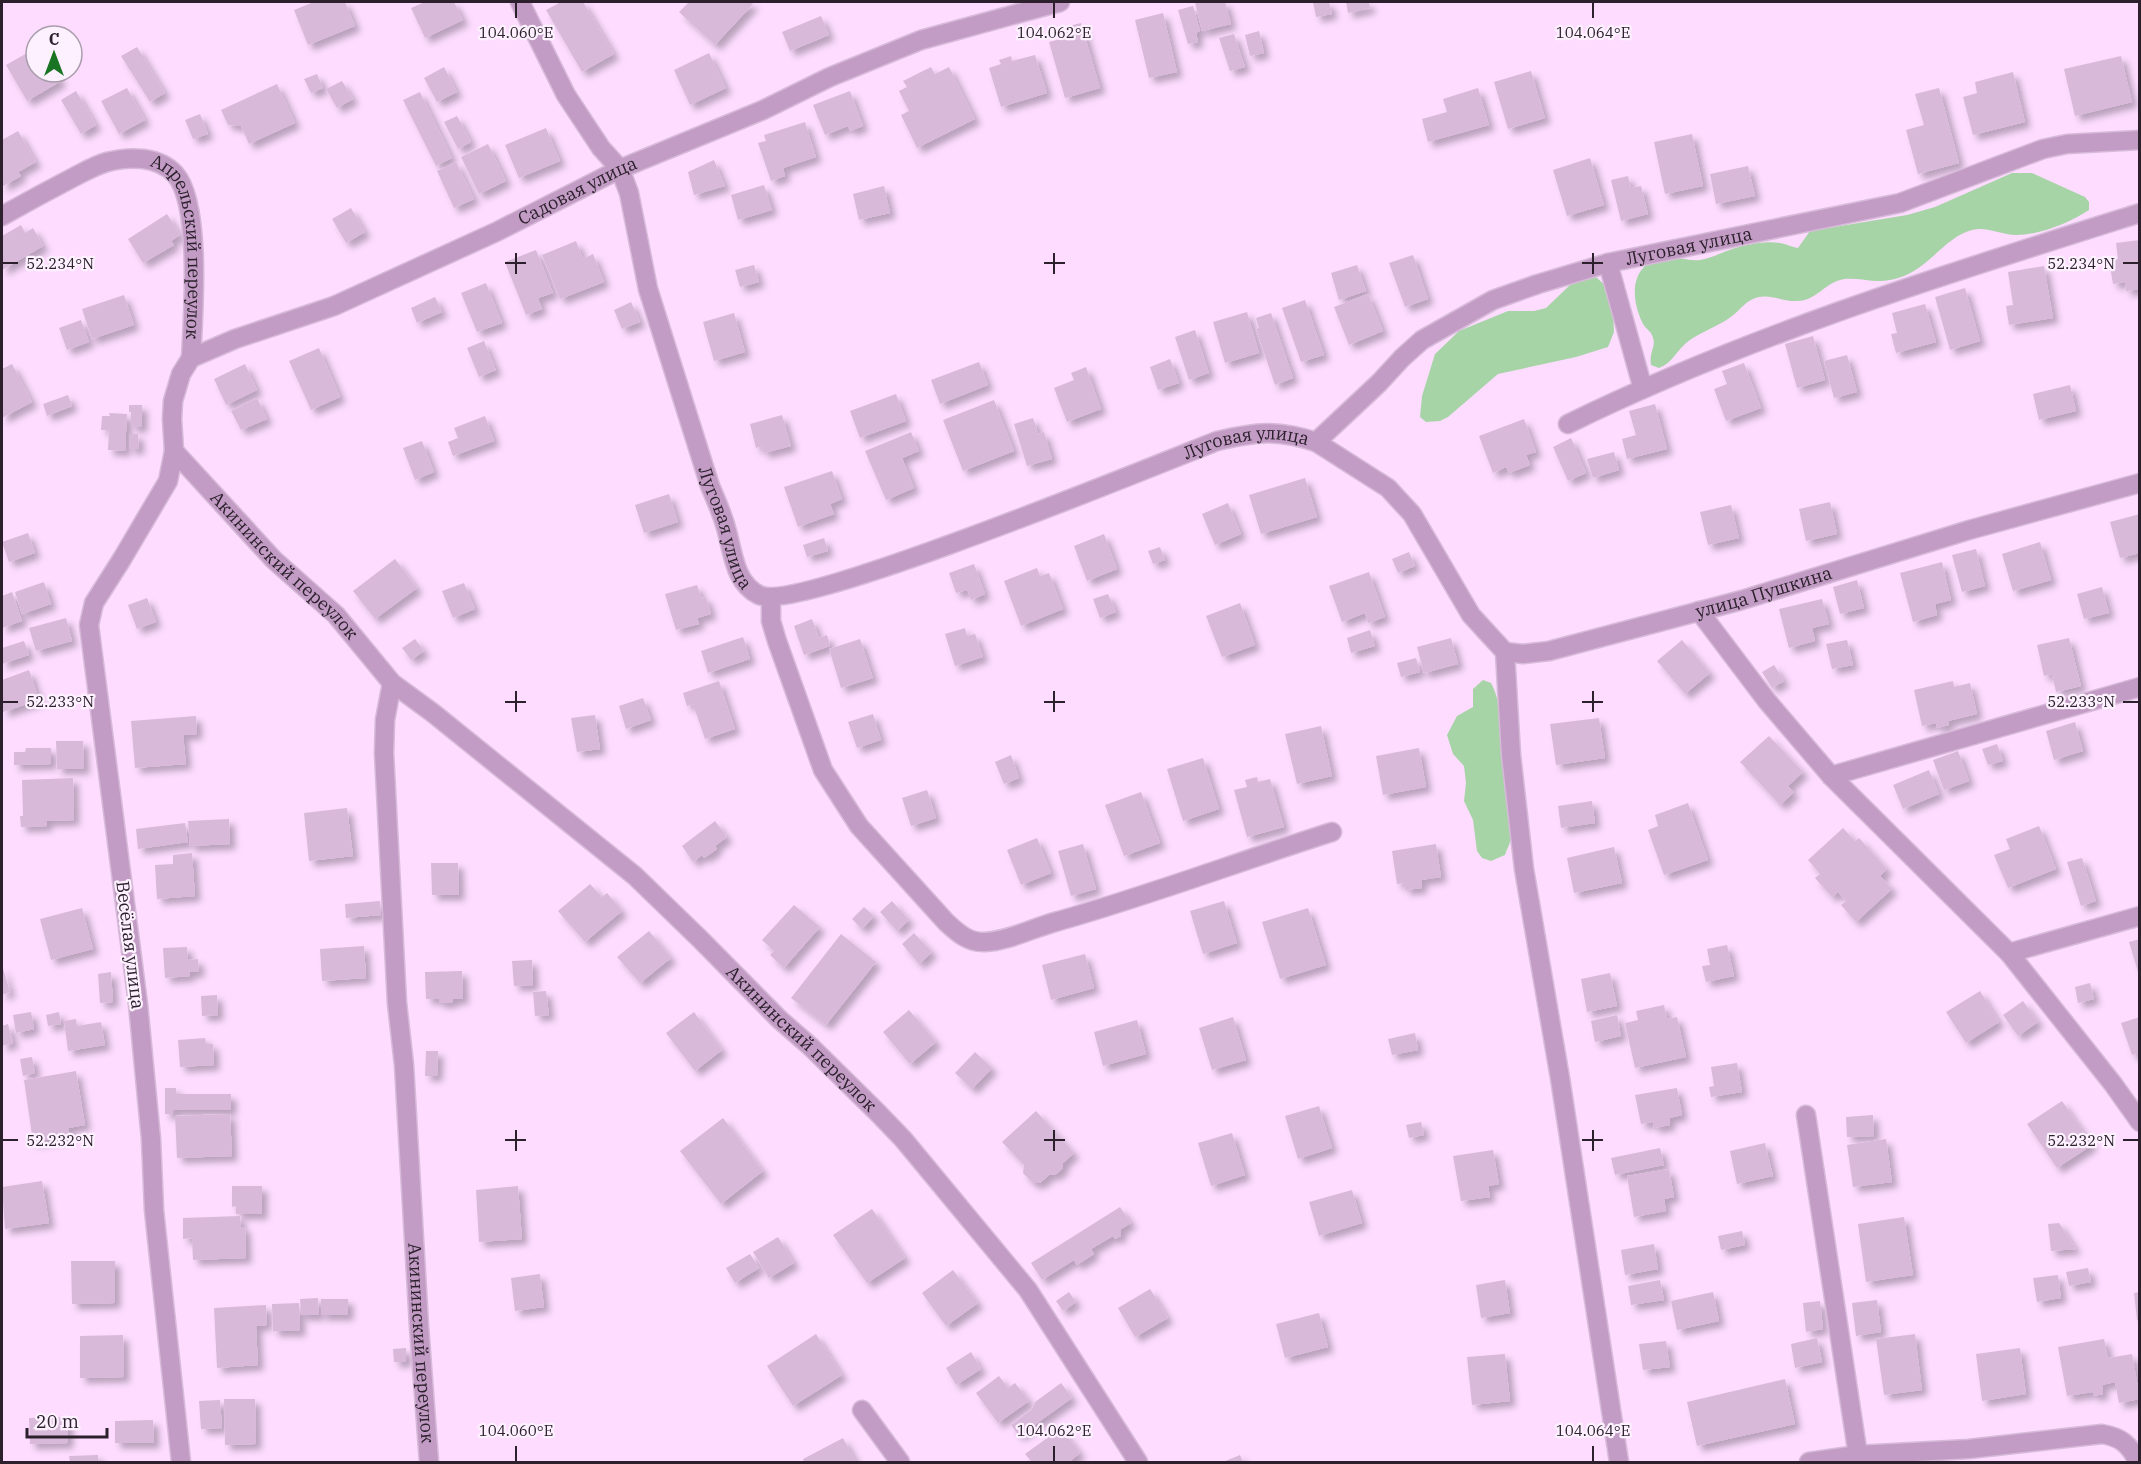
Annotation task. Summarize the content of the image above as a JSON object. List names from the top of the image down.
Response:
{
  "streets": {
    "street": [
      "Садовая улица",
      "Луговая улица",
      "Апрельский переулок",
      "Акининский переулок",
      "улица Пушкина",
      "Весёлая улица"
    ]
  },
  "crossings": [
    ["Садовая улица", "Луговая улица"],
    ["Садовая улица", "Апрельский переулок"],
    ["Акининский переулок", "Весёлая улица"]
  ],
  "scale_bar": "20 m",
  "north": "top",
  "coordinates": [
    "104.060°E",
    "104.062°E",
    "104.064°E",
    "52.234°N",
    "52.233°N",
    "52.232°N"
  ]
}
